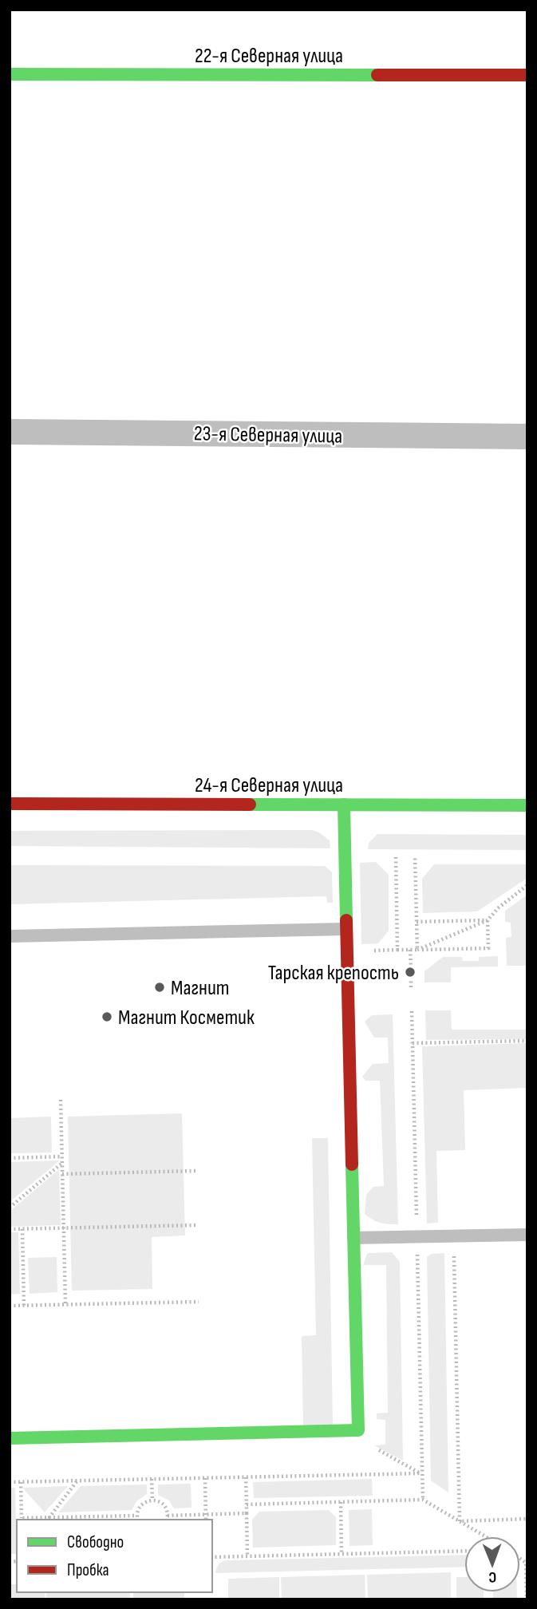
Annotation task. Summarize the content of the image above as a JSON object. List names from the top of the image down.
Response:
{
  "streets": {
    "main road": ["22-я Северная улица", "24-я Северная улица"],
    "street": ["23-я Северная улица"]
  },
  "places": ["Тарская крепость", "Магнит", "Магнит Косметик"],
  "legend": ["Свободно", "Пробка"],
  "north": "bottom"
}
